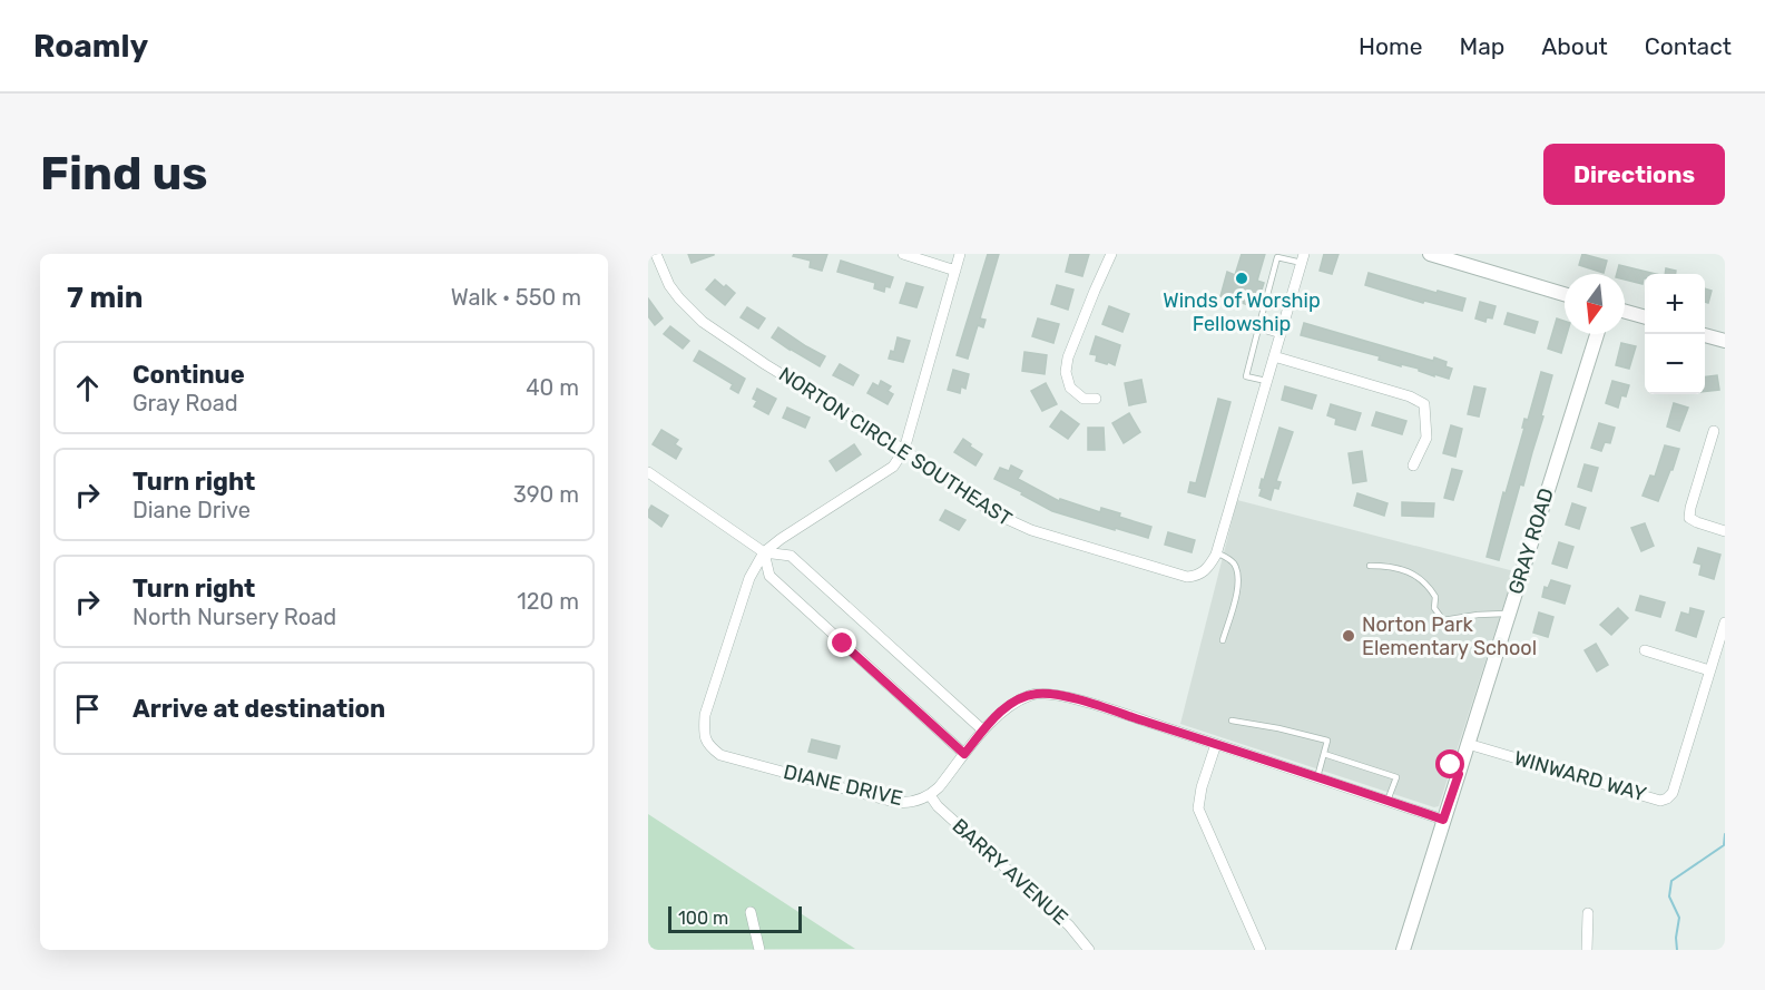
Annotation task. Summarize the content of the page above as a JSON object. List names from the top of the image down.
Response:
{
  "streets": {
    "street": [
      "NORTON CIRCLE SOUTHEAST",
      "GRAY ROAD",
      "WINWARD WAY",
      "DIANE DRIVE",
      "BARRY AVENUE"
    ]
  },
  "crossings": [
    ["GRAY ROAD", "WINWARD WAY"],
    ["GRAY ROAD", "DIANE DRIVE"],
    ["DIANE DRIVE", "BARRY AVENUE"]
  ],
  "places": ["Winds of Worship Fellowship", "Norton Park Elementary School"],
  "scale_bar": "100 m",
  "north": "bottom",
  "page": {
    "header": "Roamly",
    "nav": [
      "Home",
      "Map",
      "About",
      "Contact"
    ],
    "buttons": "Directions",
    "title": "Find us",
    "heading": ["7 min", "Walk · 550 m"],
    "map_buttons": ["+", "−"],
    "list": [
      ["Continue", "Gray Road", "40 m"],
      ["Turn right", "Diane Drive", "390 m"],
      ["Turn right", "North Nursery Road", "120 m"],
      "Arrive at destination"
    ],
    "scale": "100 m"
  }
}
